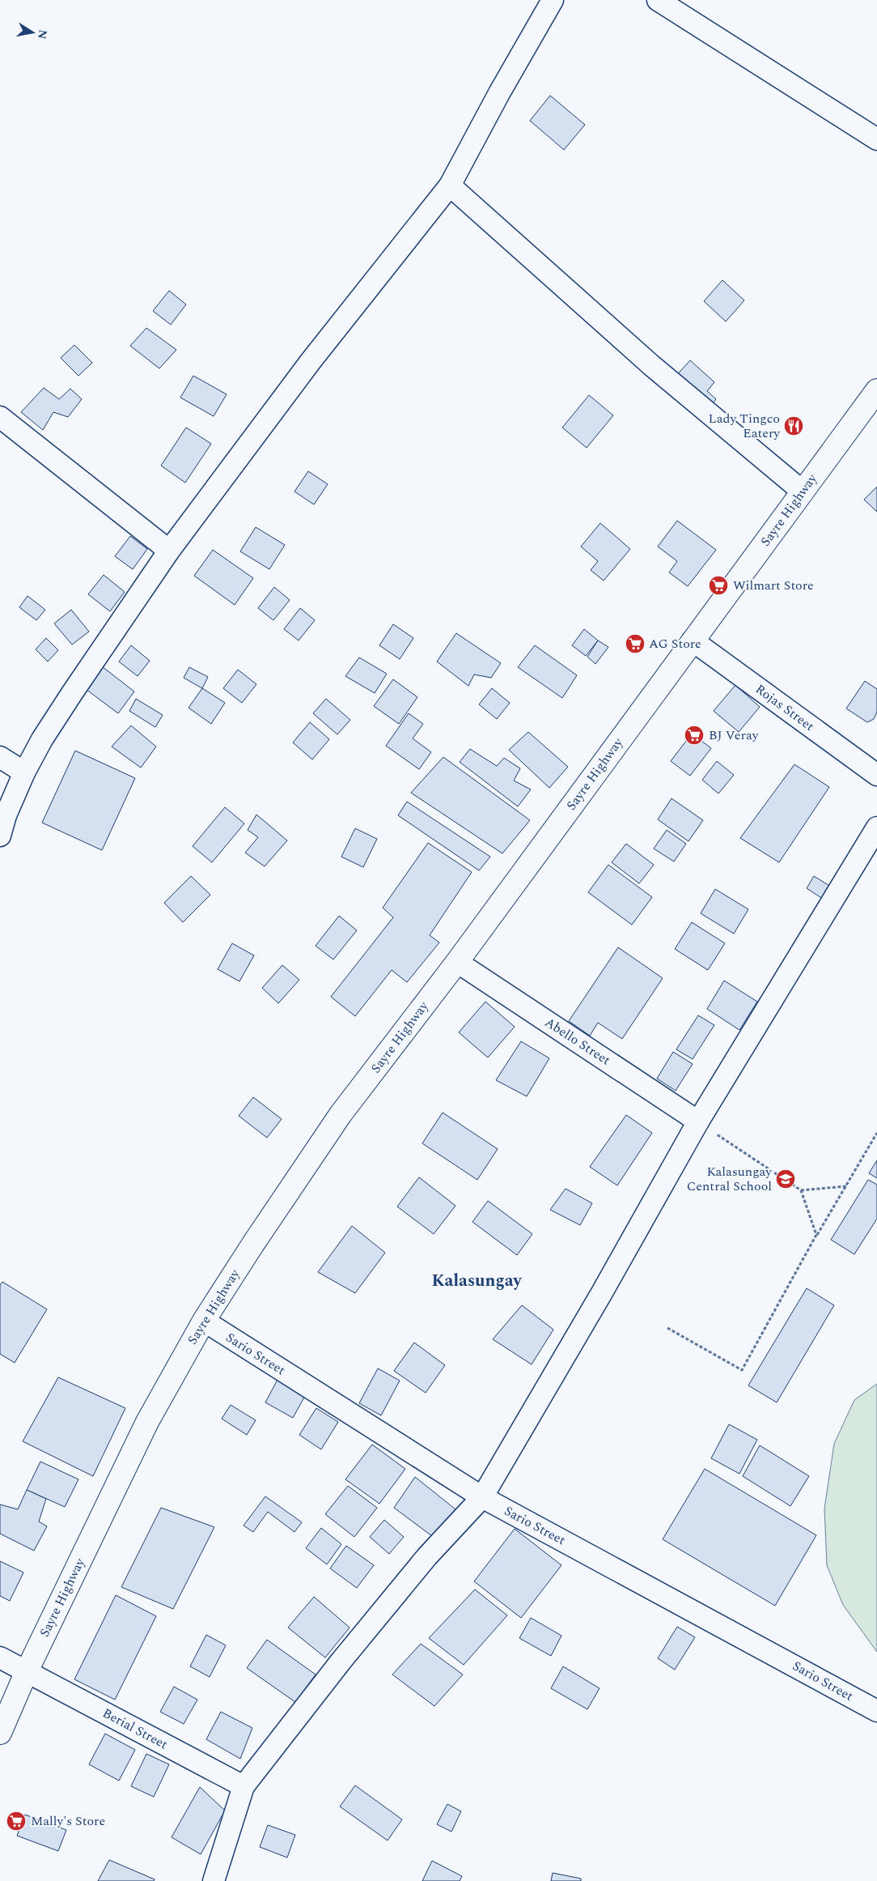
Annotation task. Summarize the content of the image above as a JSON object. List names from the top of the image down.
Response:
{
  "streets": {
    "highway": ["Sayre Highway"],
    "street": [
      "Rojas Street",
      "Abello Street",
      "Sario Street",
      "Berial Street"
    ]
  },
  "crossings": [
    ["Sayre Highway", "Rojas Street"],
    ["Sayre Highway", "Abello Street"],
    ["Sayre Highway", "Sario Street"],
    ["Sayre Highway", "Berial Street"]
  ],
  "districts": ["Kalasungay"],
  "places": {
    "restaurant": ["Lady Tingco Eatery"],
    "supermarket": [
      "Wilmart Store",
      "AG Store",
      "BJ Veray",
      "Mally's Store"
    ],
    "school or university": ["Kalasungay Central School"]
  },
  "north": "right"
}
